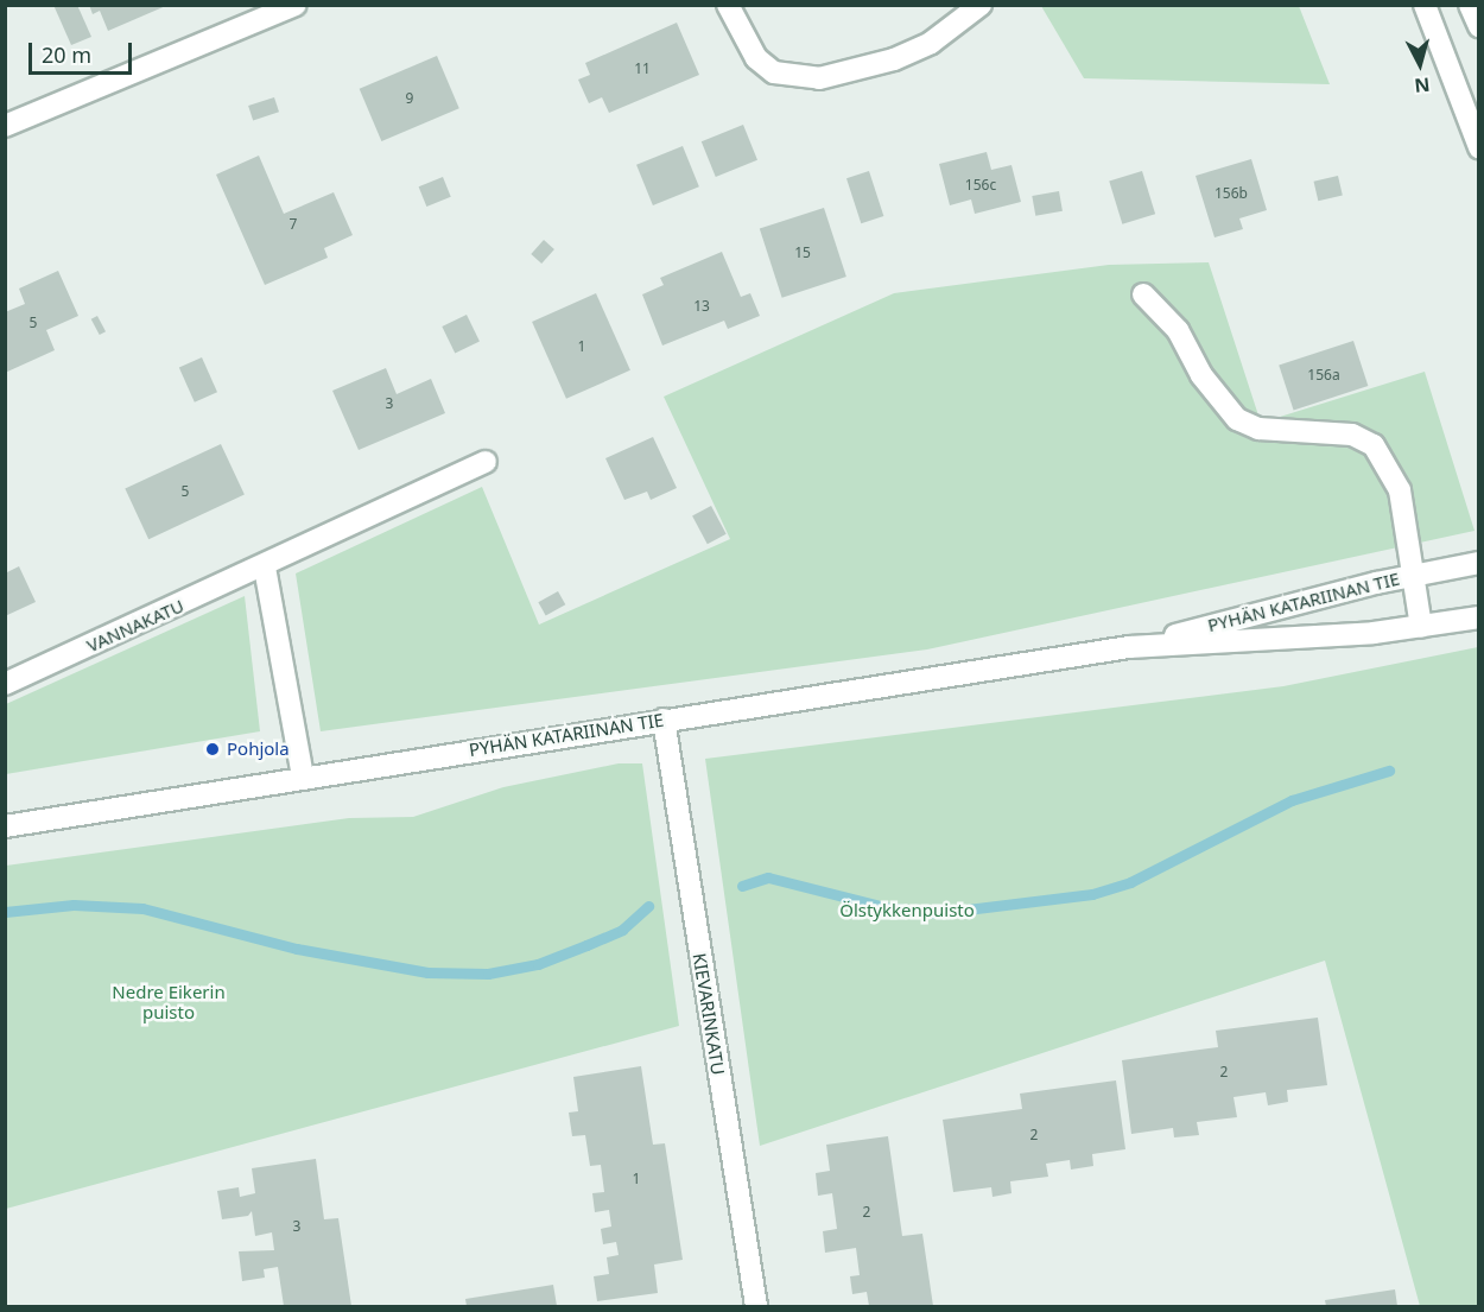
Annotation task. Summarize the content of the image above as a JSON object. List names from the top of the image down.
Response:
{
  "streets": {
    "street": ["PYHÄN KATARIINAN TIE", "VANNAKATU", "KIEVARINKATU"]
  },
  "crossings": [
    ["PYHÄN KATARIINAN TIE", "KIEVARINKATU"]
  ],
  "parks": ["Ölstykkenpuisto", "Nedre Eikerin puisto"],
  "places": ["Pohjola"],
  "house_numbers": [
    "11",
    "9",
    "156c",
    "156b",
    "7",
    "15",
    "13",
    "5",
    "1",
    "156a",
    "3",
    "5",
    "2",
    "2",
    "1",
    "2",
    "3"
  ],
  "scale_bar": "20 m",
  "north": "bottom"
}
